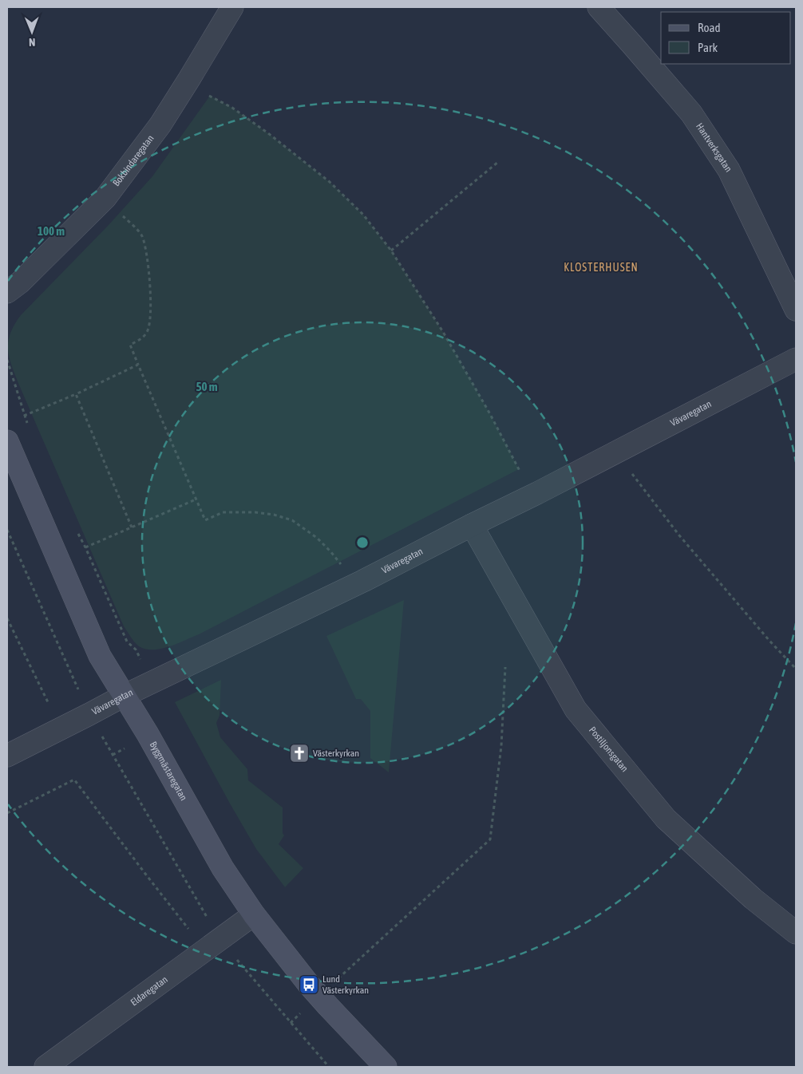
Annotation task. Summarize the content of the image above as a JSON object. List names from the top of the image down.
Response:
{
  "streets": {
    "street": [
      "Hantverksgatan",
      "Bokbindaregatan",
      "Vävaregatan",
      "Postiljonsgatan",
      "Byggmästaregatan",
      "Eldaregatan"
    ]
  },
  "crossings": [
    ["Vävaregatan", "Postiljonsgatan"],
    ["Vävaregatan", "Byggmästaregatan"],
    ["Byggmästaregatan", "Eldaregatan"]
  ],
  "districts": ["KLOSTERHUSEN"],
  "places": {
    "church": ["Västerkyrkan"],
    "bus stop": ["Lund Västerkyrkan"]
  },
  "legend": ["Road", "Park"],
  "north": "bottom",
  "rings": ["100 m", "50 m"]
}
